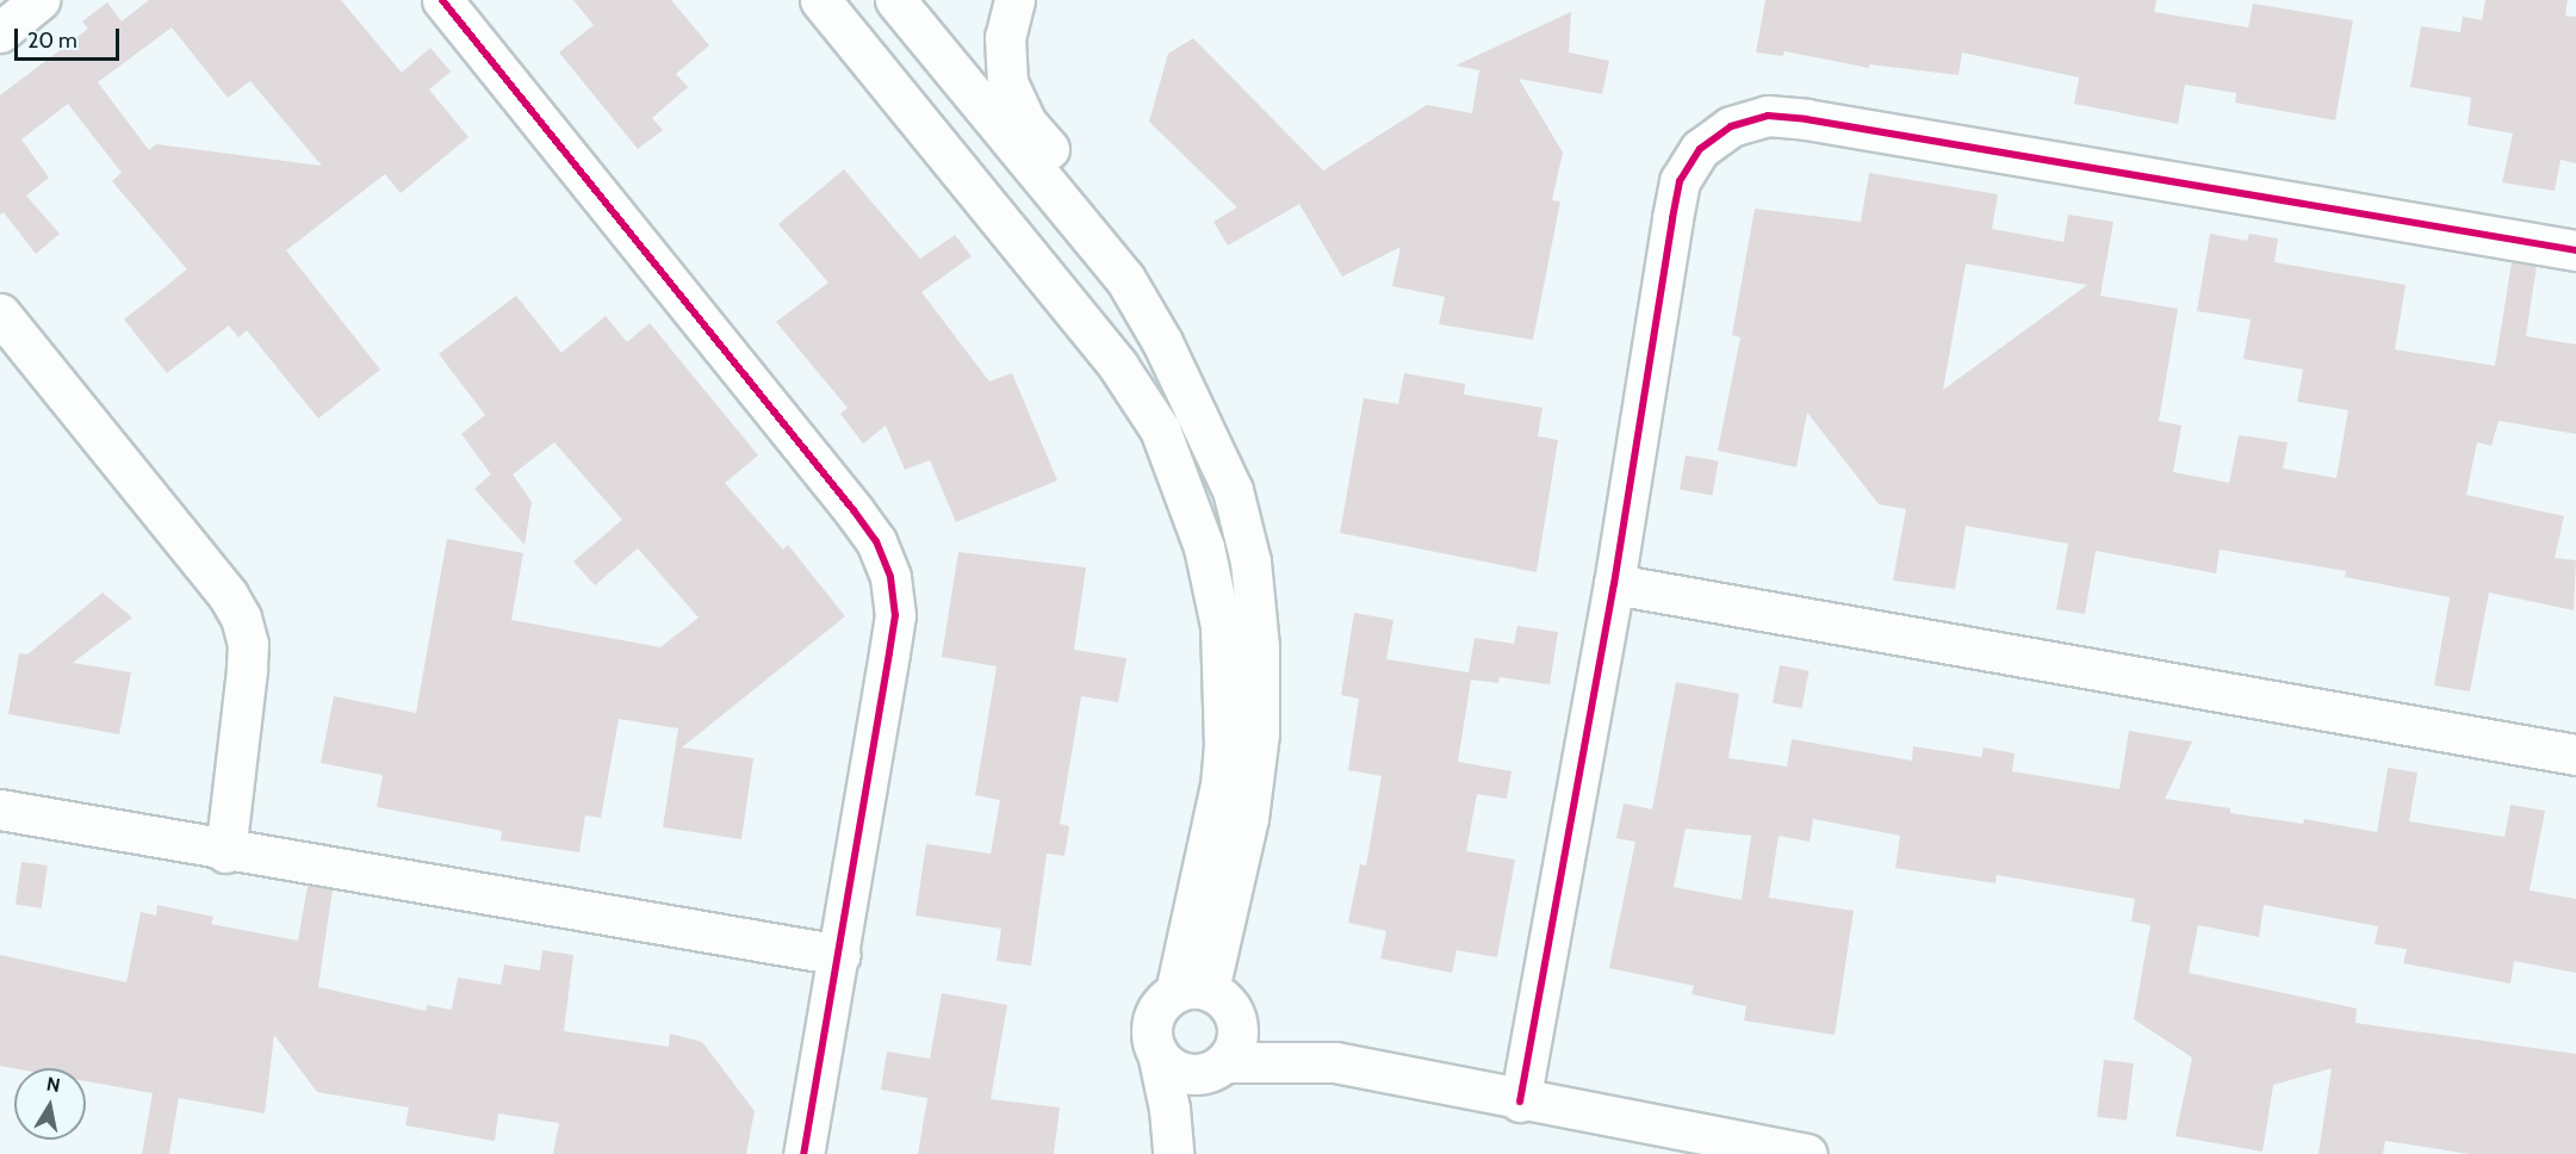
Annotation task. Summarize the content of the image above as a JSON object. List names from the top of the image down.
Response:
{
  "scale_bar": "20 m",
  "north": "top"
}
